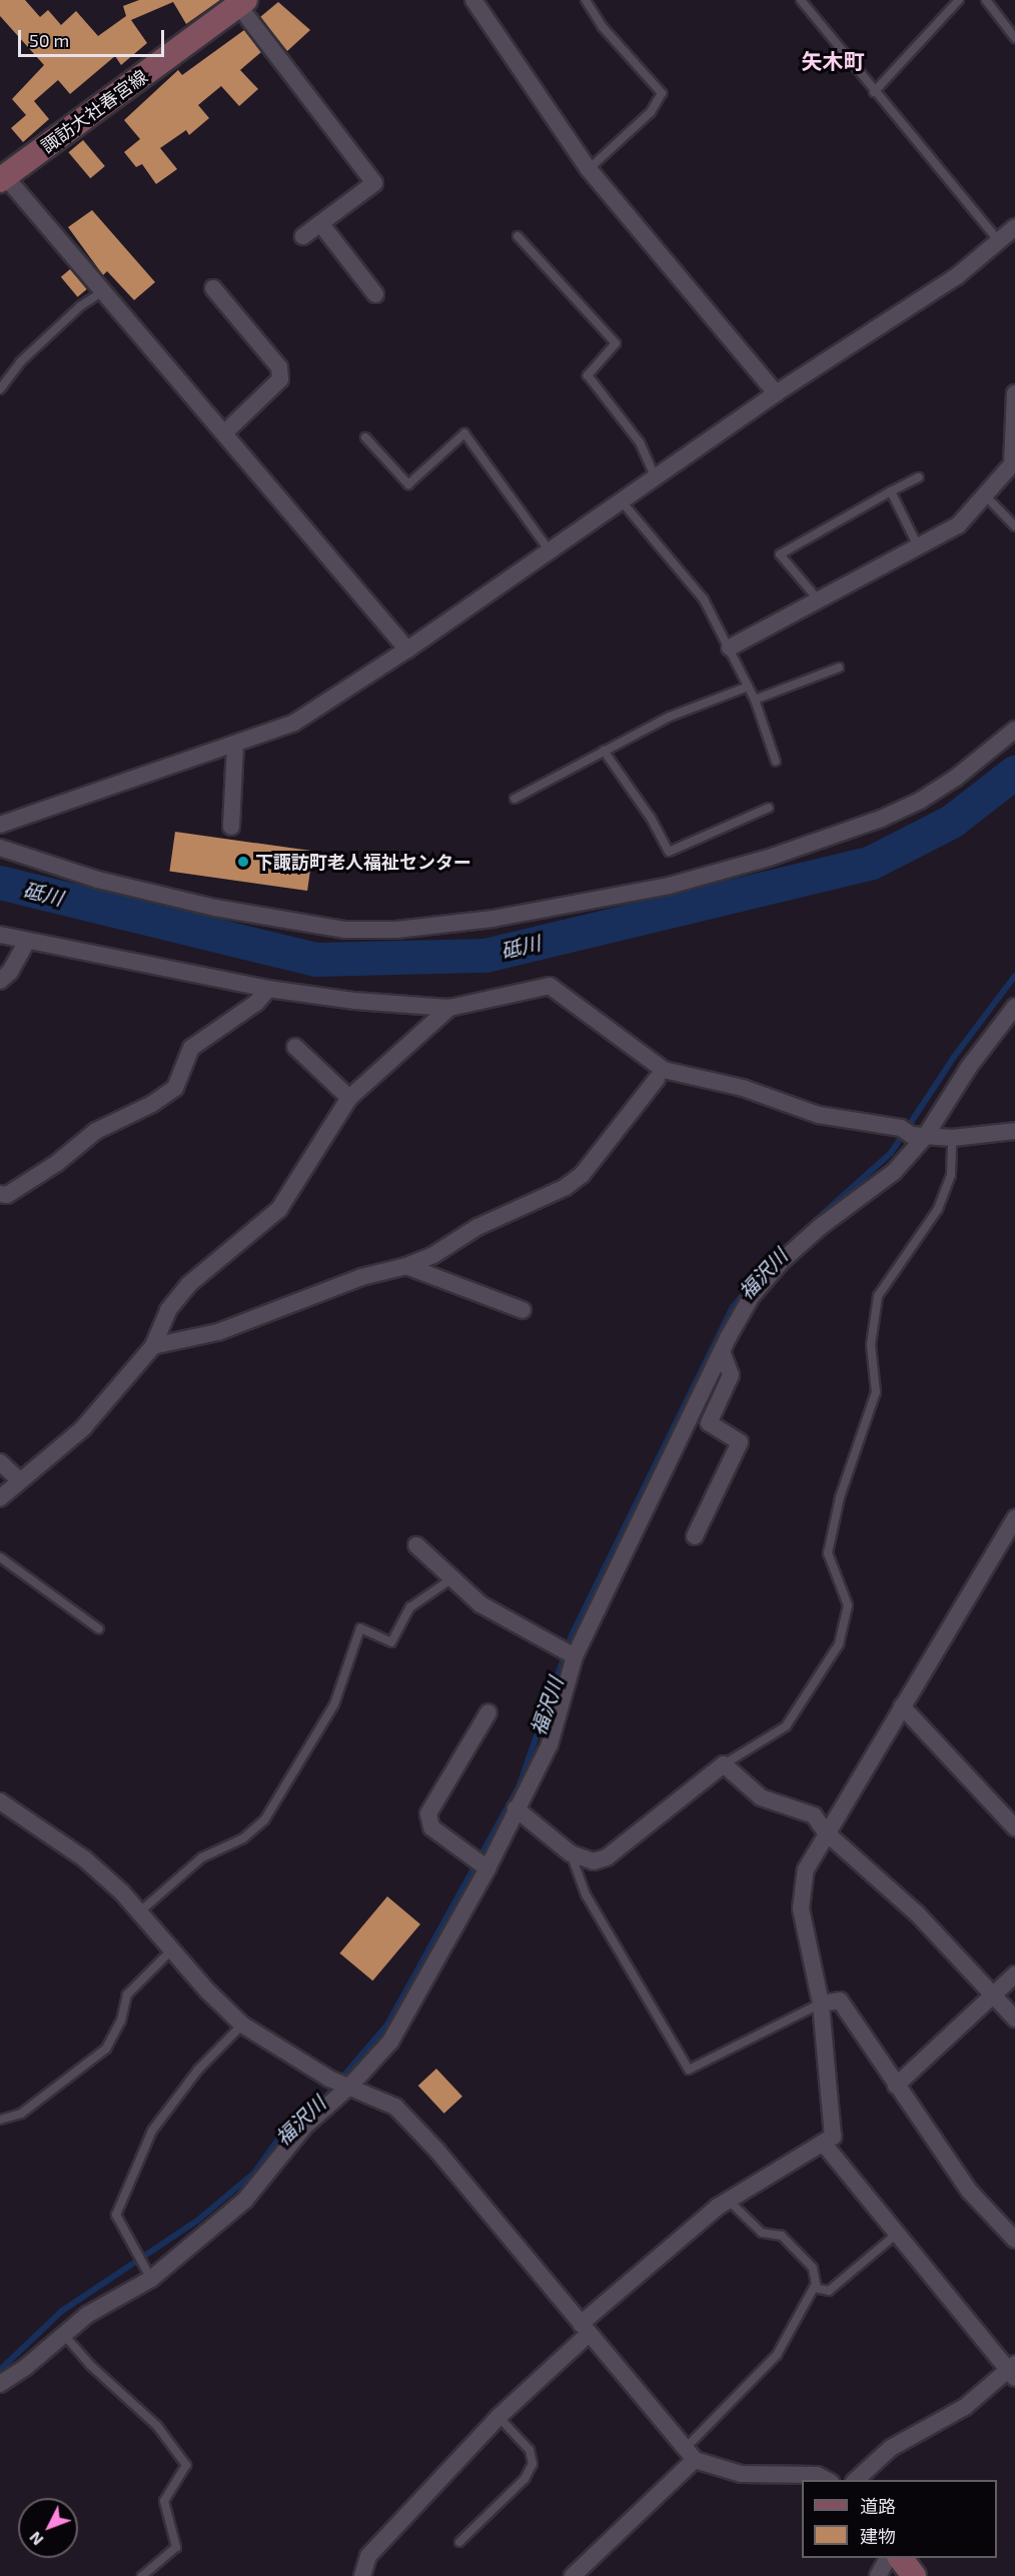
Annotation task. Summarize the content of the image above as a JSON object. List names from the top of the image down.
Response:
{
  "streets": {
    "main road": ["諏訪大社春宮線"]
  },
  "districts": ["矢木町"],
  "water": ["砥川", "福沢川"],
  "places": ["下諏訪町老人福祉センター"],
  "legend": ["道路", "建物"],
  "scale_bar": "50 m",
  "north": "bottom left"
}
